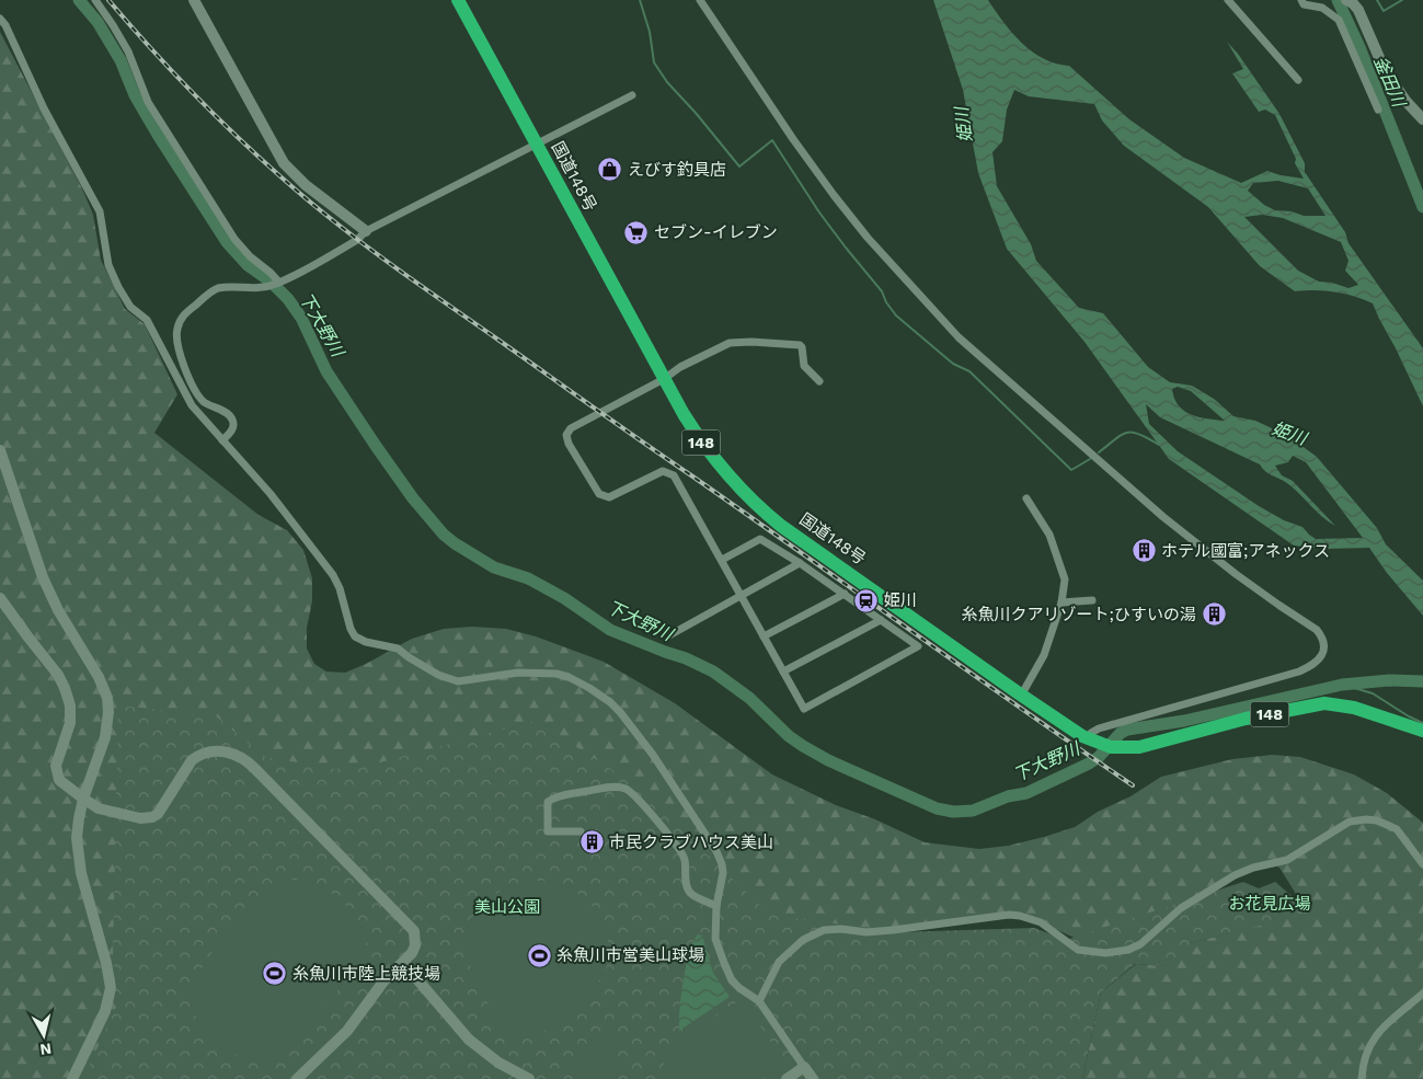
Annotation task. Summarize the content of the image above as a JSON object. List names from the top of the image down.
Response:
{
  "streets": {
    "highway": ["国道148号", "148"]
  },
  "water": ["釜田川", "姫川", "下大野川"],
  "parks": ["お花見広場", "美山公園"],
  "places": {
    "shop": ["えびす釣具店"],
    "supermarket": ["セブン-イレブン"],
    "building": ["ホテル國富;アネックス", "糸魚川クアリゾート;ひすいの湯", "市民クラブハウス美山"],
    "station": ["姫川"],
    "sports": ["糸魚川市営美山球場", "糸魚川市陸上競技場"]
  },
  "north": "bottom"
}
